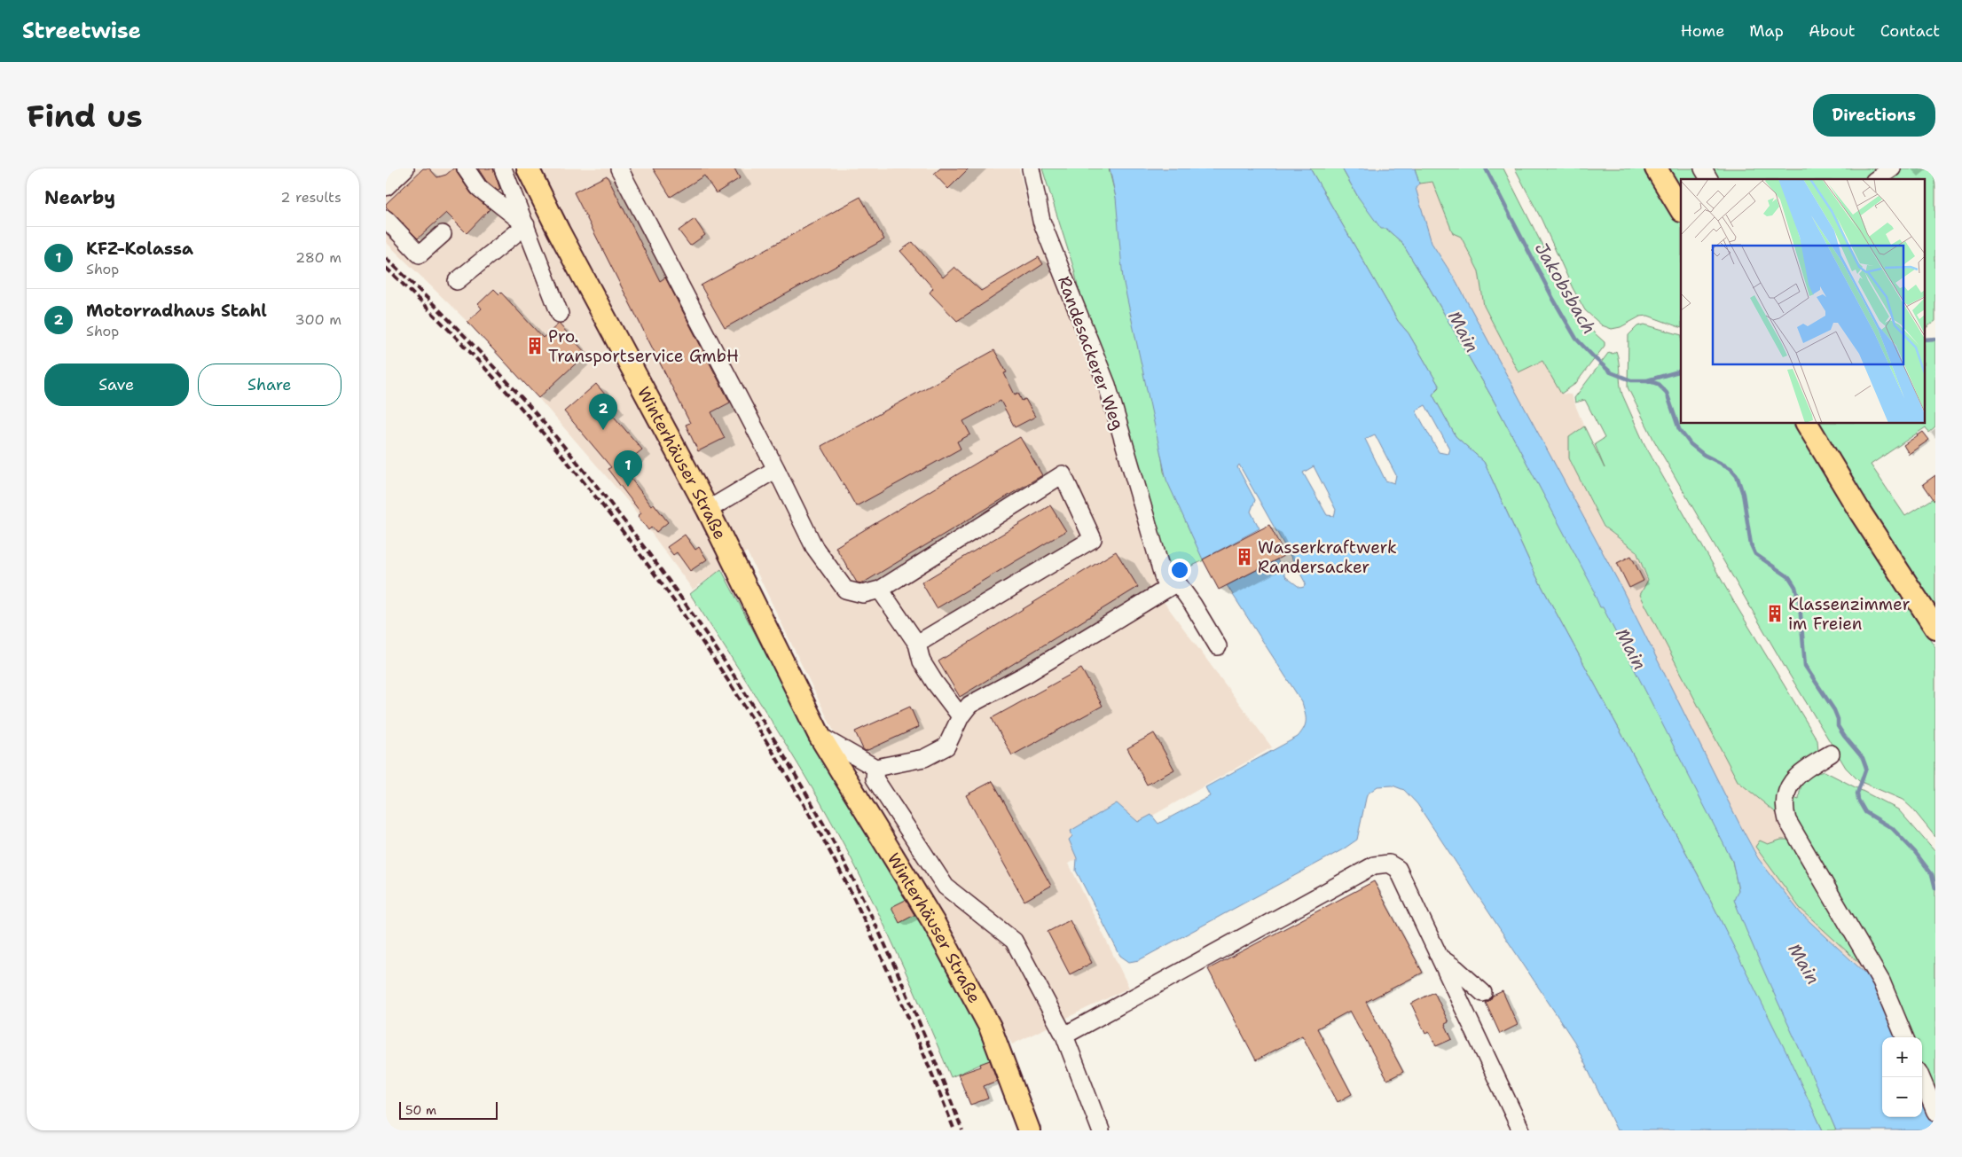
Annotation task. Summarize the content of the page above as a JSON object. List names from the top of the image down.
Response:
{
  "streets": {
    "main road": ["Winterhäuser Straße"],
    "street": ["Randesackerer Weg"]
  },
  "water": ["Jakobsbach", "Main"],
  "places": {
    "building": ["Pro. Transportservice GmbH", "Wasserkraftwerk Randersacker", "Klassenzimmer im Freien"]
  },
  "scale_bar": "50 m",
  "page": {
    "header": "Streetwise",
    "nav": [
      "Home",
      "Map",
      "About",
      "Contact"
    ],
    "buttons": [
      "Directions",
      ["Save", "Share"]
    ],
    "title": "Find us",
    "heading": ["Nearby", "2 results"],
    "list": [
      {
        "mark": "1",
        "name": "KFZ-Kolassa",
        "note": "Shop",
        "value": "280 m"
      },
      {
        "mark": "2",
        "name": "Motorradhaus Stahl",
        "note": "Shop",
        "value": "300 m"
      }
    ],
    "pins": ["2", "1"],
    "map_buttons": ["+", "−"],
    "scale": "50 m"
  }
}
